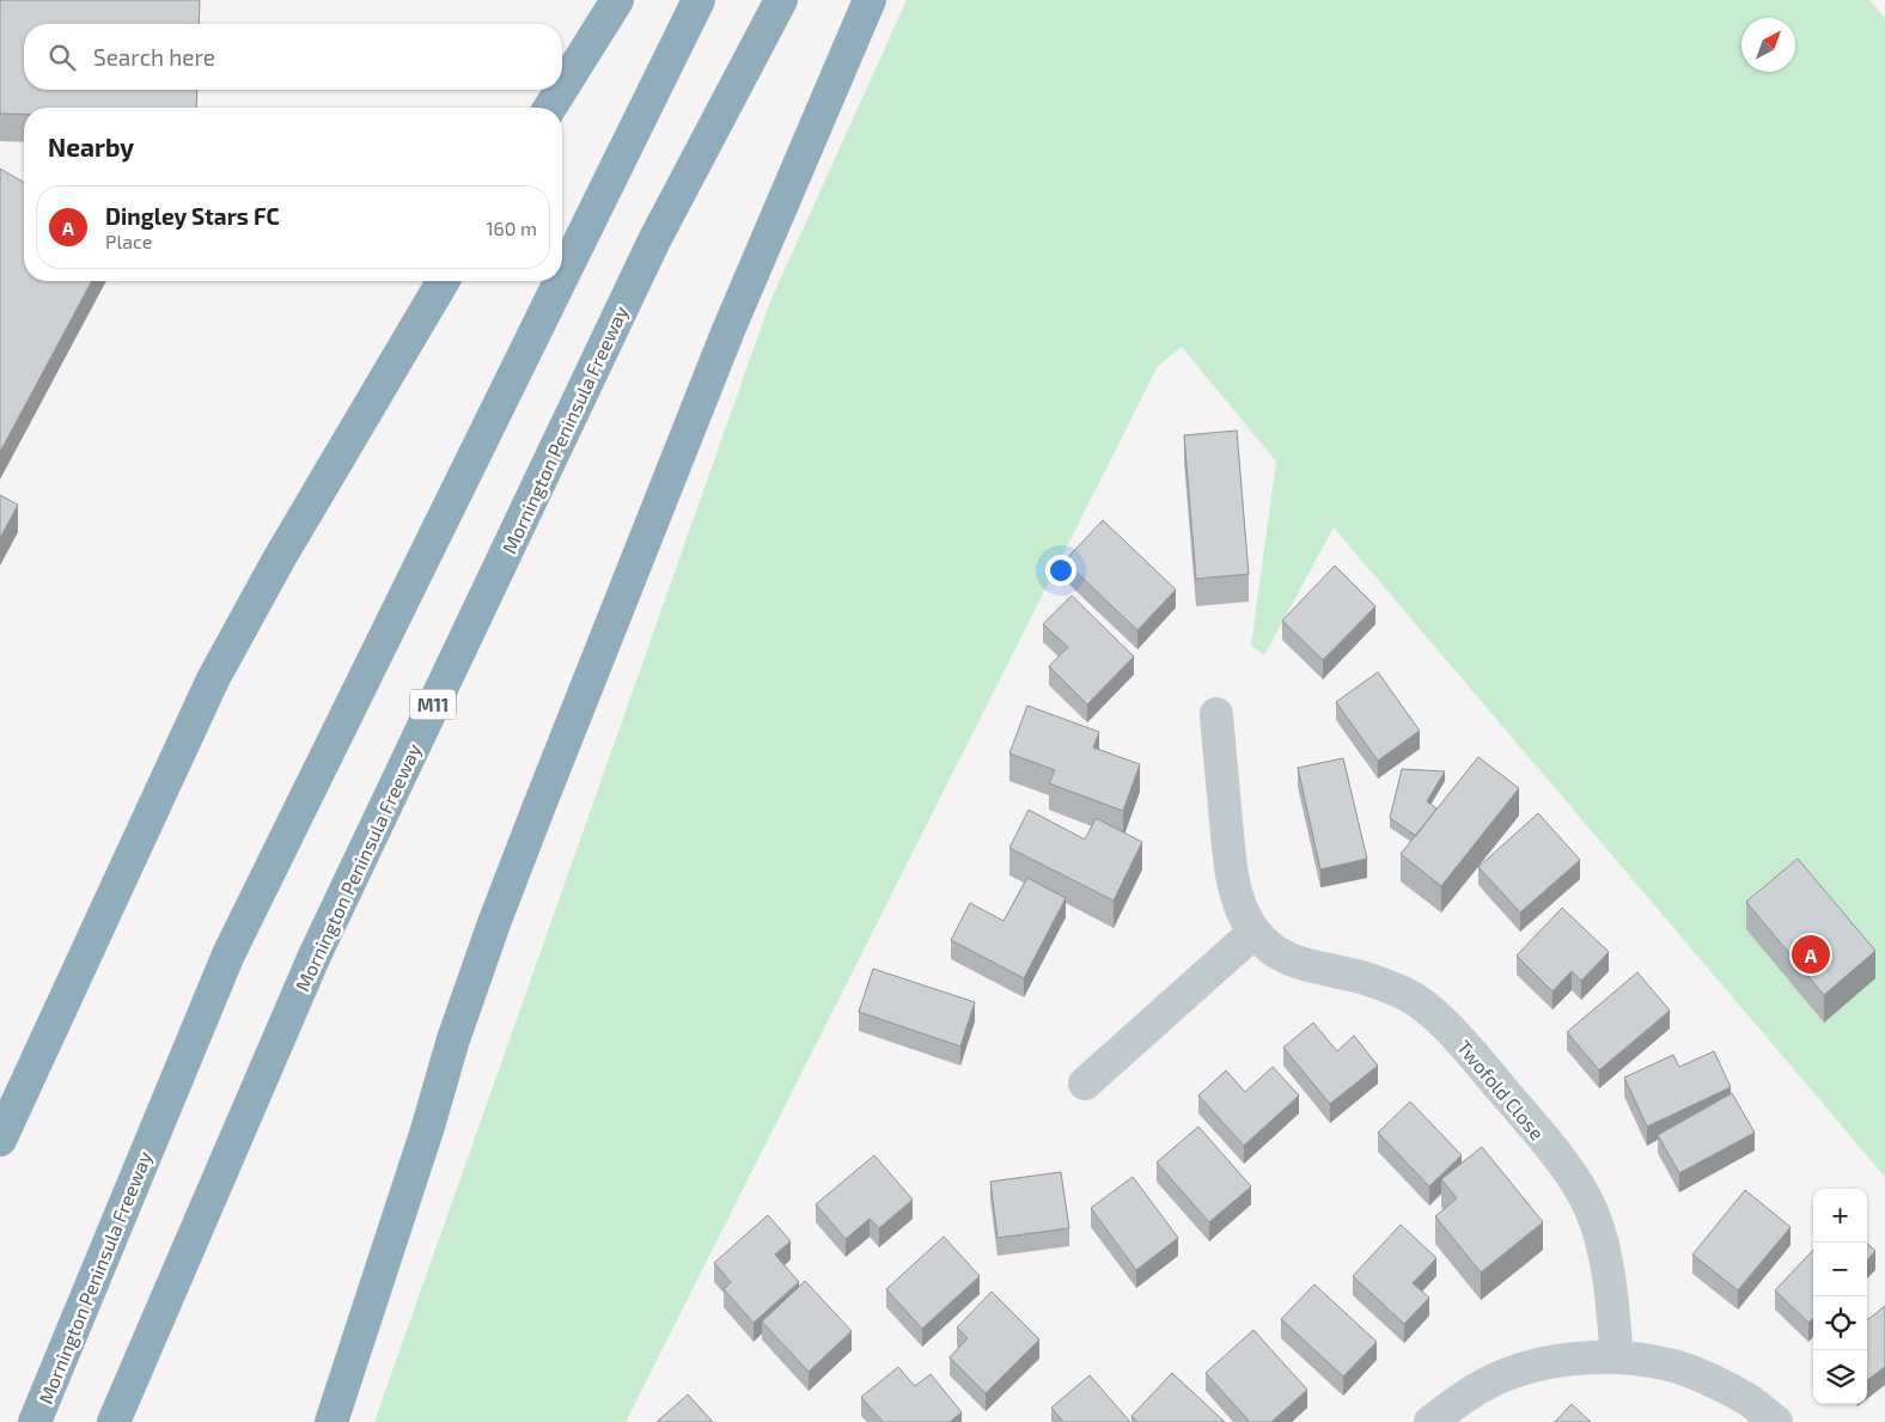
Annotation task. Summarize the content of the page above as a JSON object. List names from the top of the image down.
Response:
{
  "streets": {
    "highway": ["Mornington Peninsula Freeway", "M11"],
    "street": ["Twofold Close"]
  },
  "north": "top right",
  "page": {
    "search": "Search here",
    "heading": "Nearby",
    "list": [
      {
        "mark": "A",
        "name": "Dingley Stars FC",
        "note": "Place",
        "value": "160 m"
      }
    ],
    "pins": "A",
    "map_buttons": ["+", "−"]
  }
}
